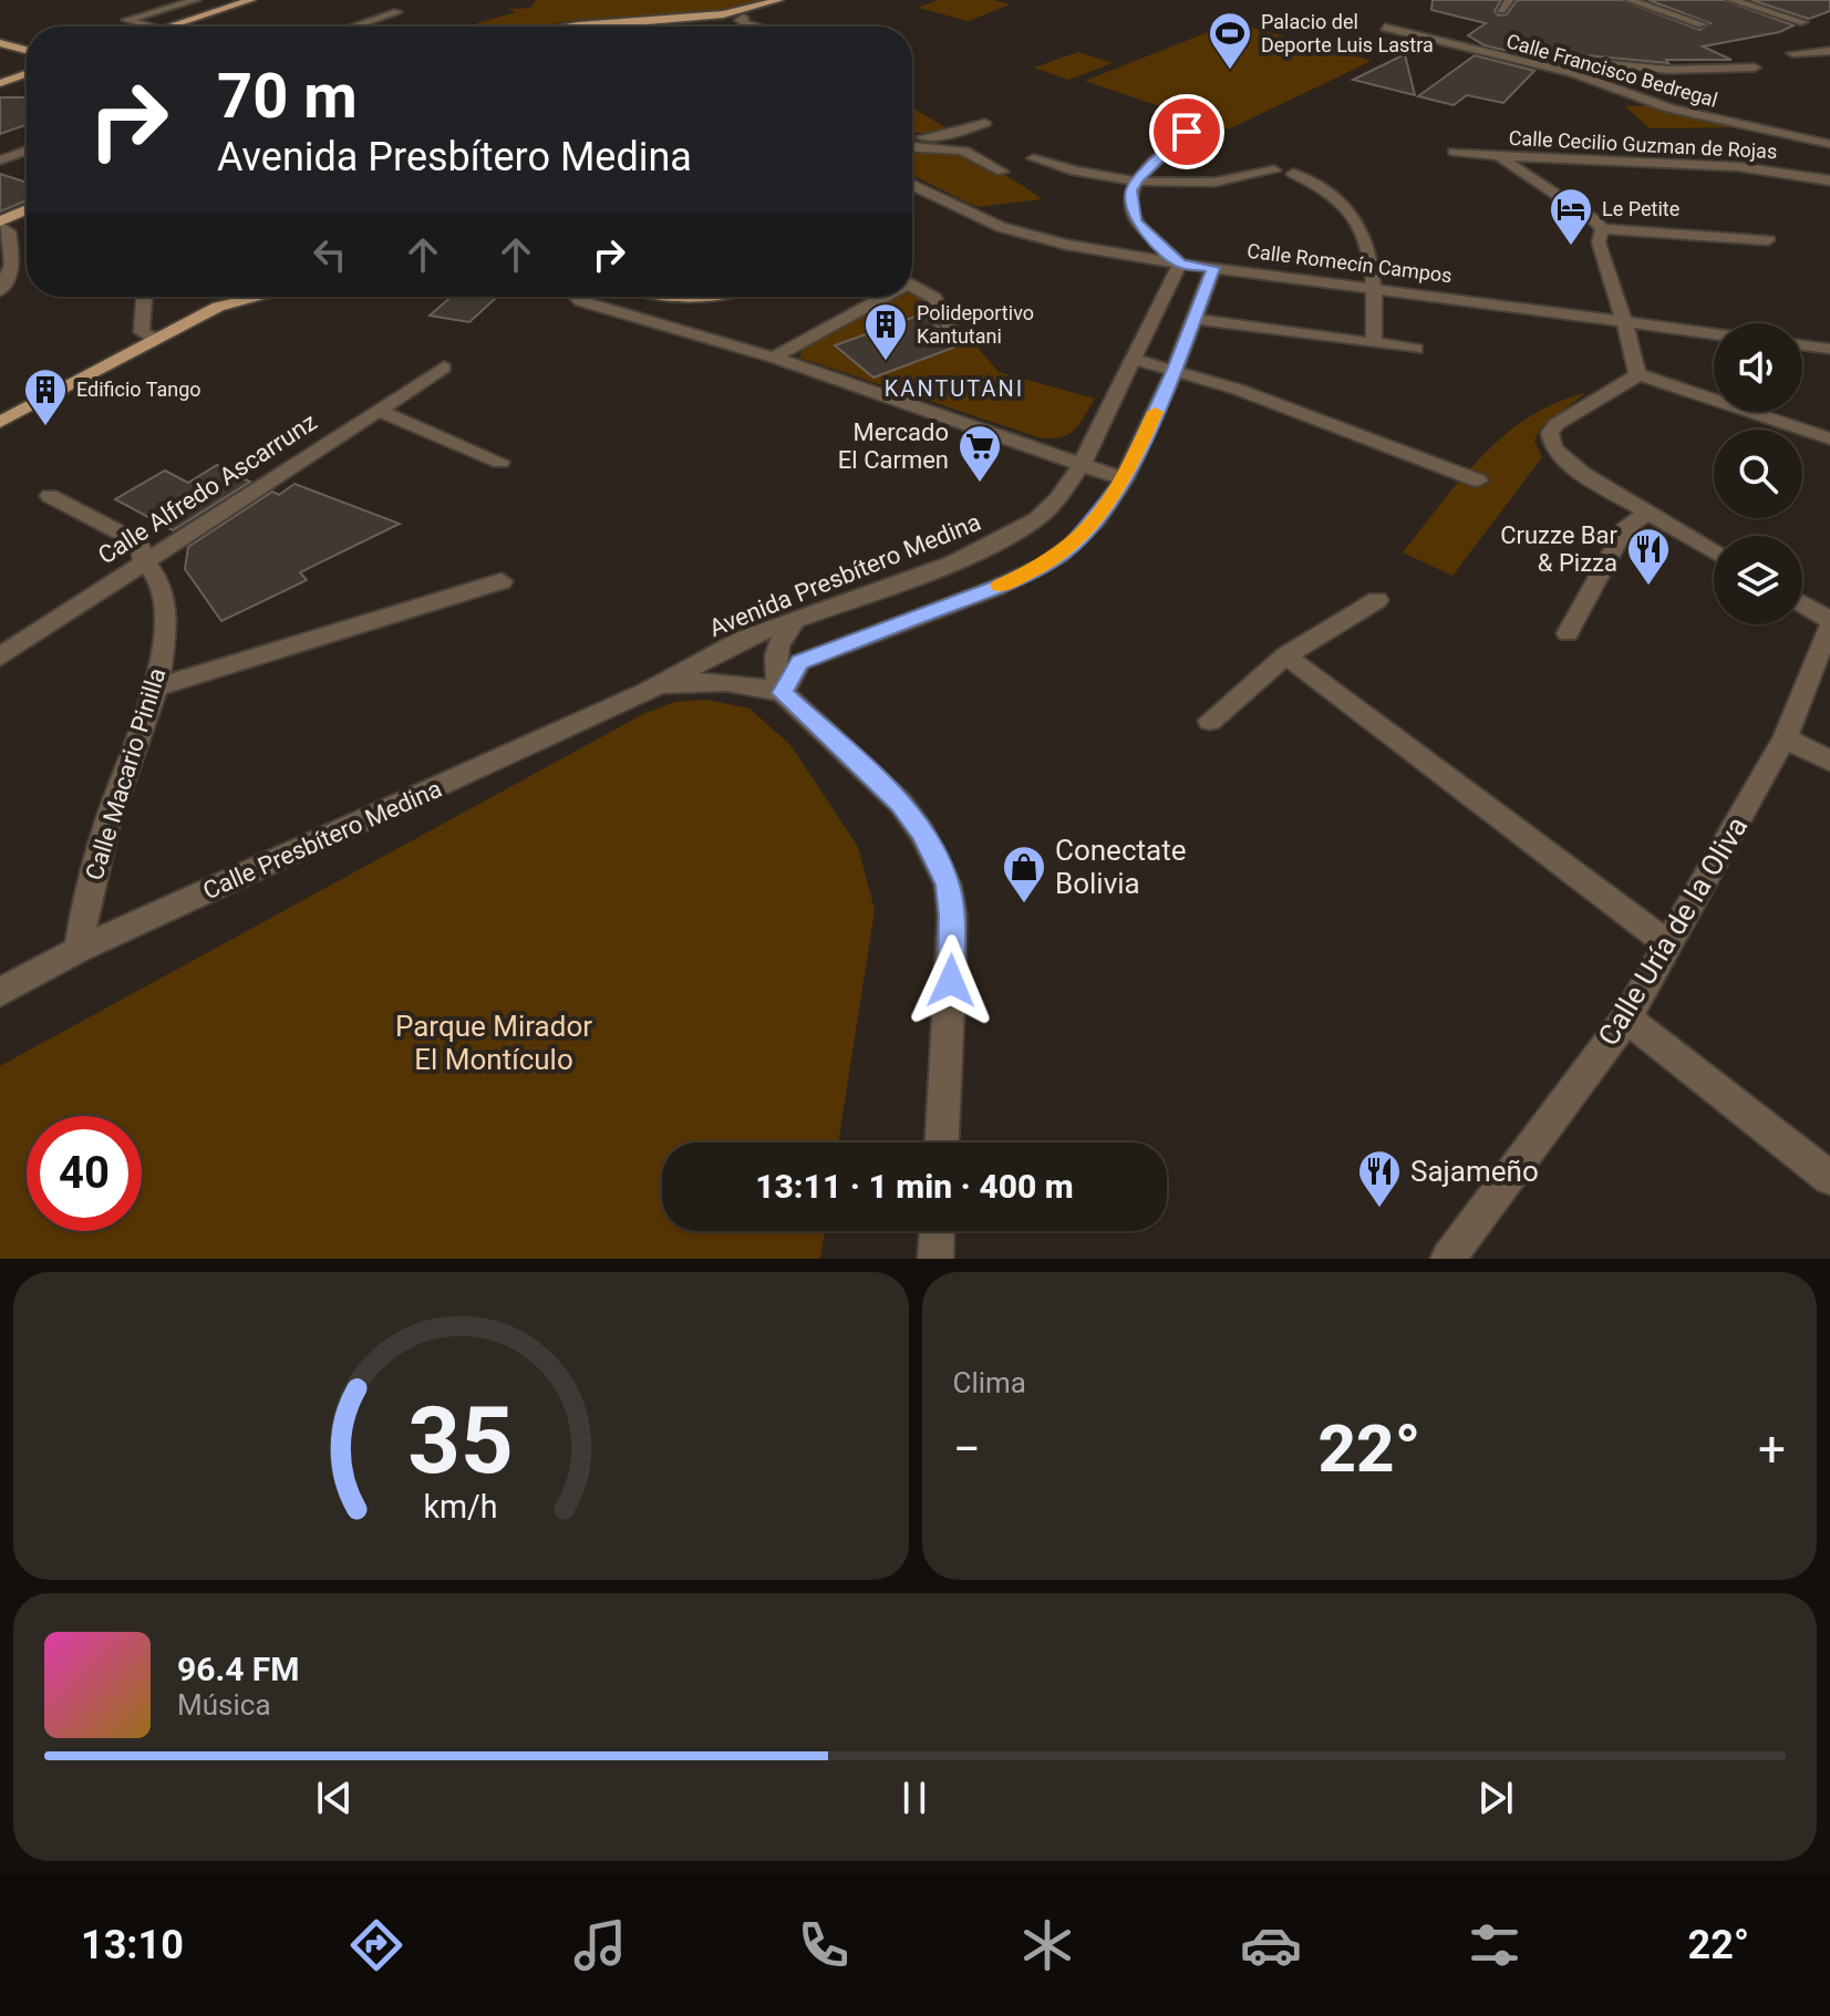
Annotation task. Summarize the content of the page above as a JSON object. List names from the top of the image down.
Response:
{
  "streets": {
    "street": [
      "Calle Francisco Bedregal",
      "Calle Cecilio Guzman de Rojas",
      "Calle Romecín Campos",
      "Calle Alfredo Ascarrunz",
      "Avenida Presbítero Medina",
      "Calle Macario Pinilla",
      "Calle Presbítero Medina",
      "Calle Uría de la Oliva"
    ]
  },
  "crossings": [
    ["Calle Romecín Campos", "Avenida Presbítero Medina"],
    ["Calle Alfredo Ascarrunz", "Calle Macario Pinilla"],
    ["Avenida Presbítero Medina", "Calle Presbítero Medina"],
    ["Calle Macario Pinilla", "Calle Presbítero Medina"]
  ],
  "districts": ["KANTUTANI"],
  "parks": ["Parque Mirador El Montículo"],
  "places": {
    "sports": ["Palacio del Deporte Luis Lastra"],
    "hotel": ["Le Petite"],
    "building": ["Polideportivo Kantutani", "Edificio Tango"],
    "supermarket": ["Mercado El Carmen"],
    "restaurant": ["Cruzze Bar & Pizza", "Sajameño"],
    "shop": ["Conectate Bolivia"]
  },
  "page": {
    "turn": ["70 m", "Avenida Presbítero Medina"],
    "limit": "40",
    "trip": "13:11 · 1 min · 400 m",
    "tile": "Clima",
    "heat": ["−", "22°", "+"],
    "song": ["96.4 FM", "Música"],
    "tabs": ["13:10", "22°"],
    "gauge": ["35", "km/h"]
  }
}
